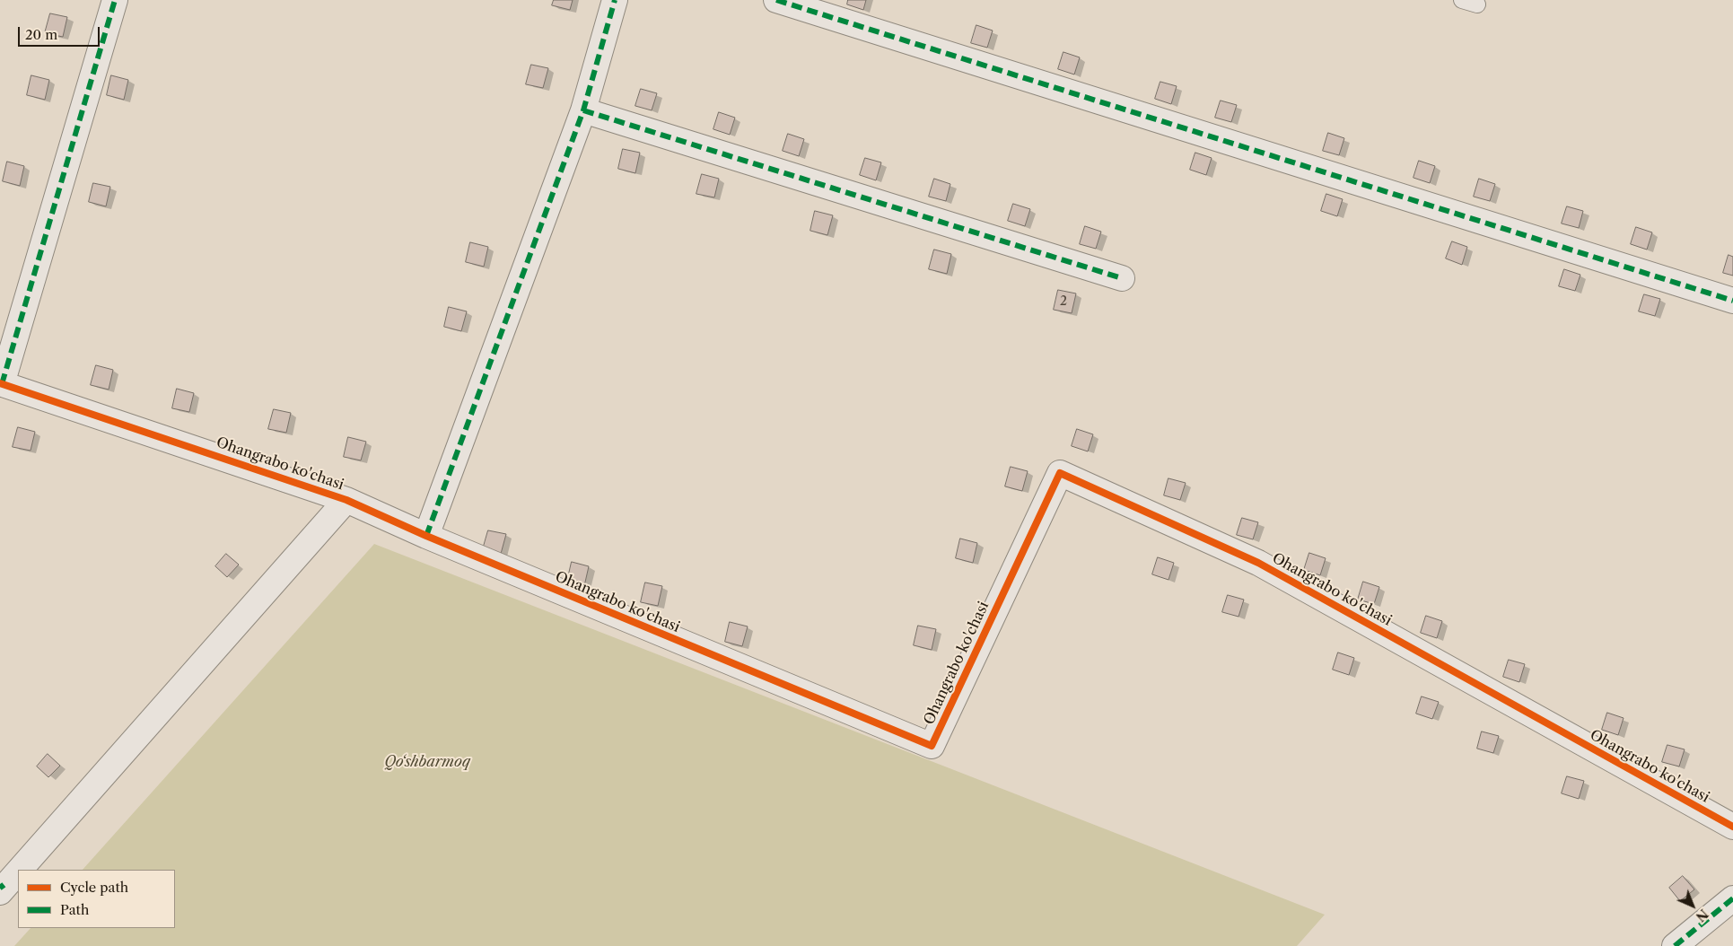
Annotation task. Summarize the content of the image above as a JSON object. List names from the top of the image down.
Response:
{
  "streets": {
    "street": ["Ohangrabo ko'chasi"]
  },
  "parks": ["Qo‘shbarmoq"],
  "house_numbers": ["2"],
  "legend": ["Cycle path", "Path"],
  "scale_bar": "20 m",
  "north": "bottom right"
}
